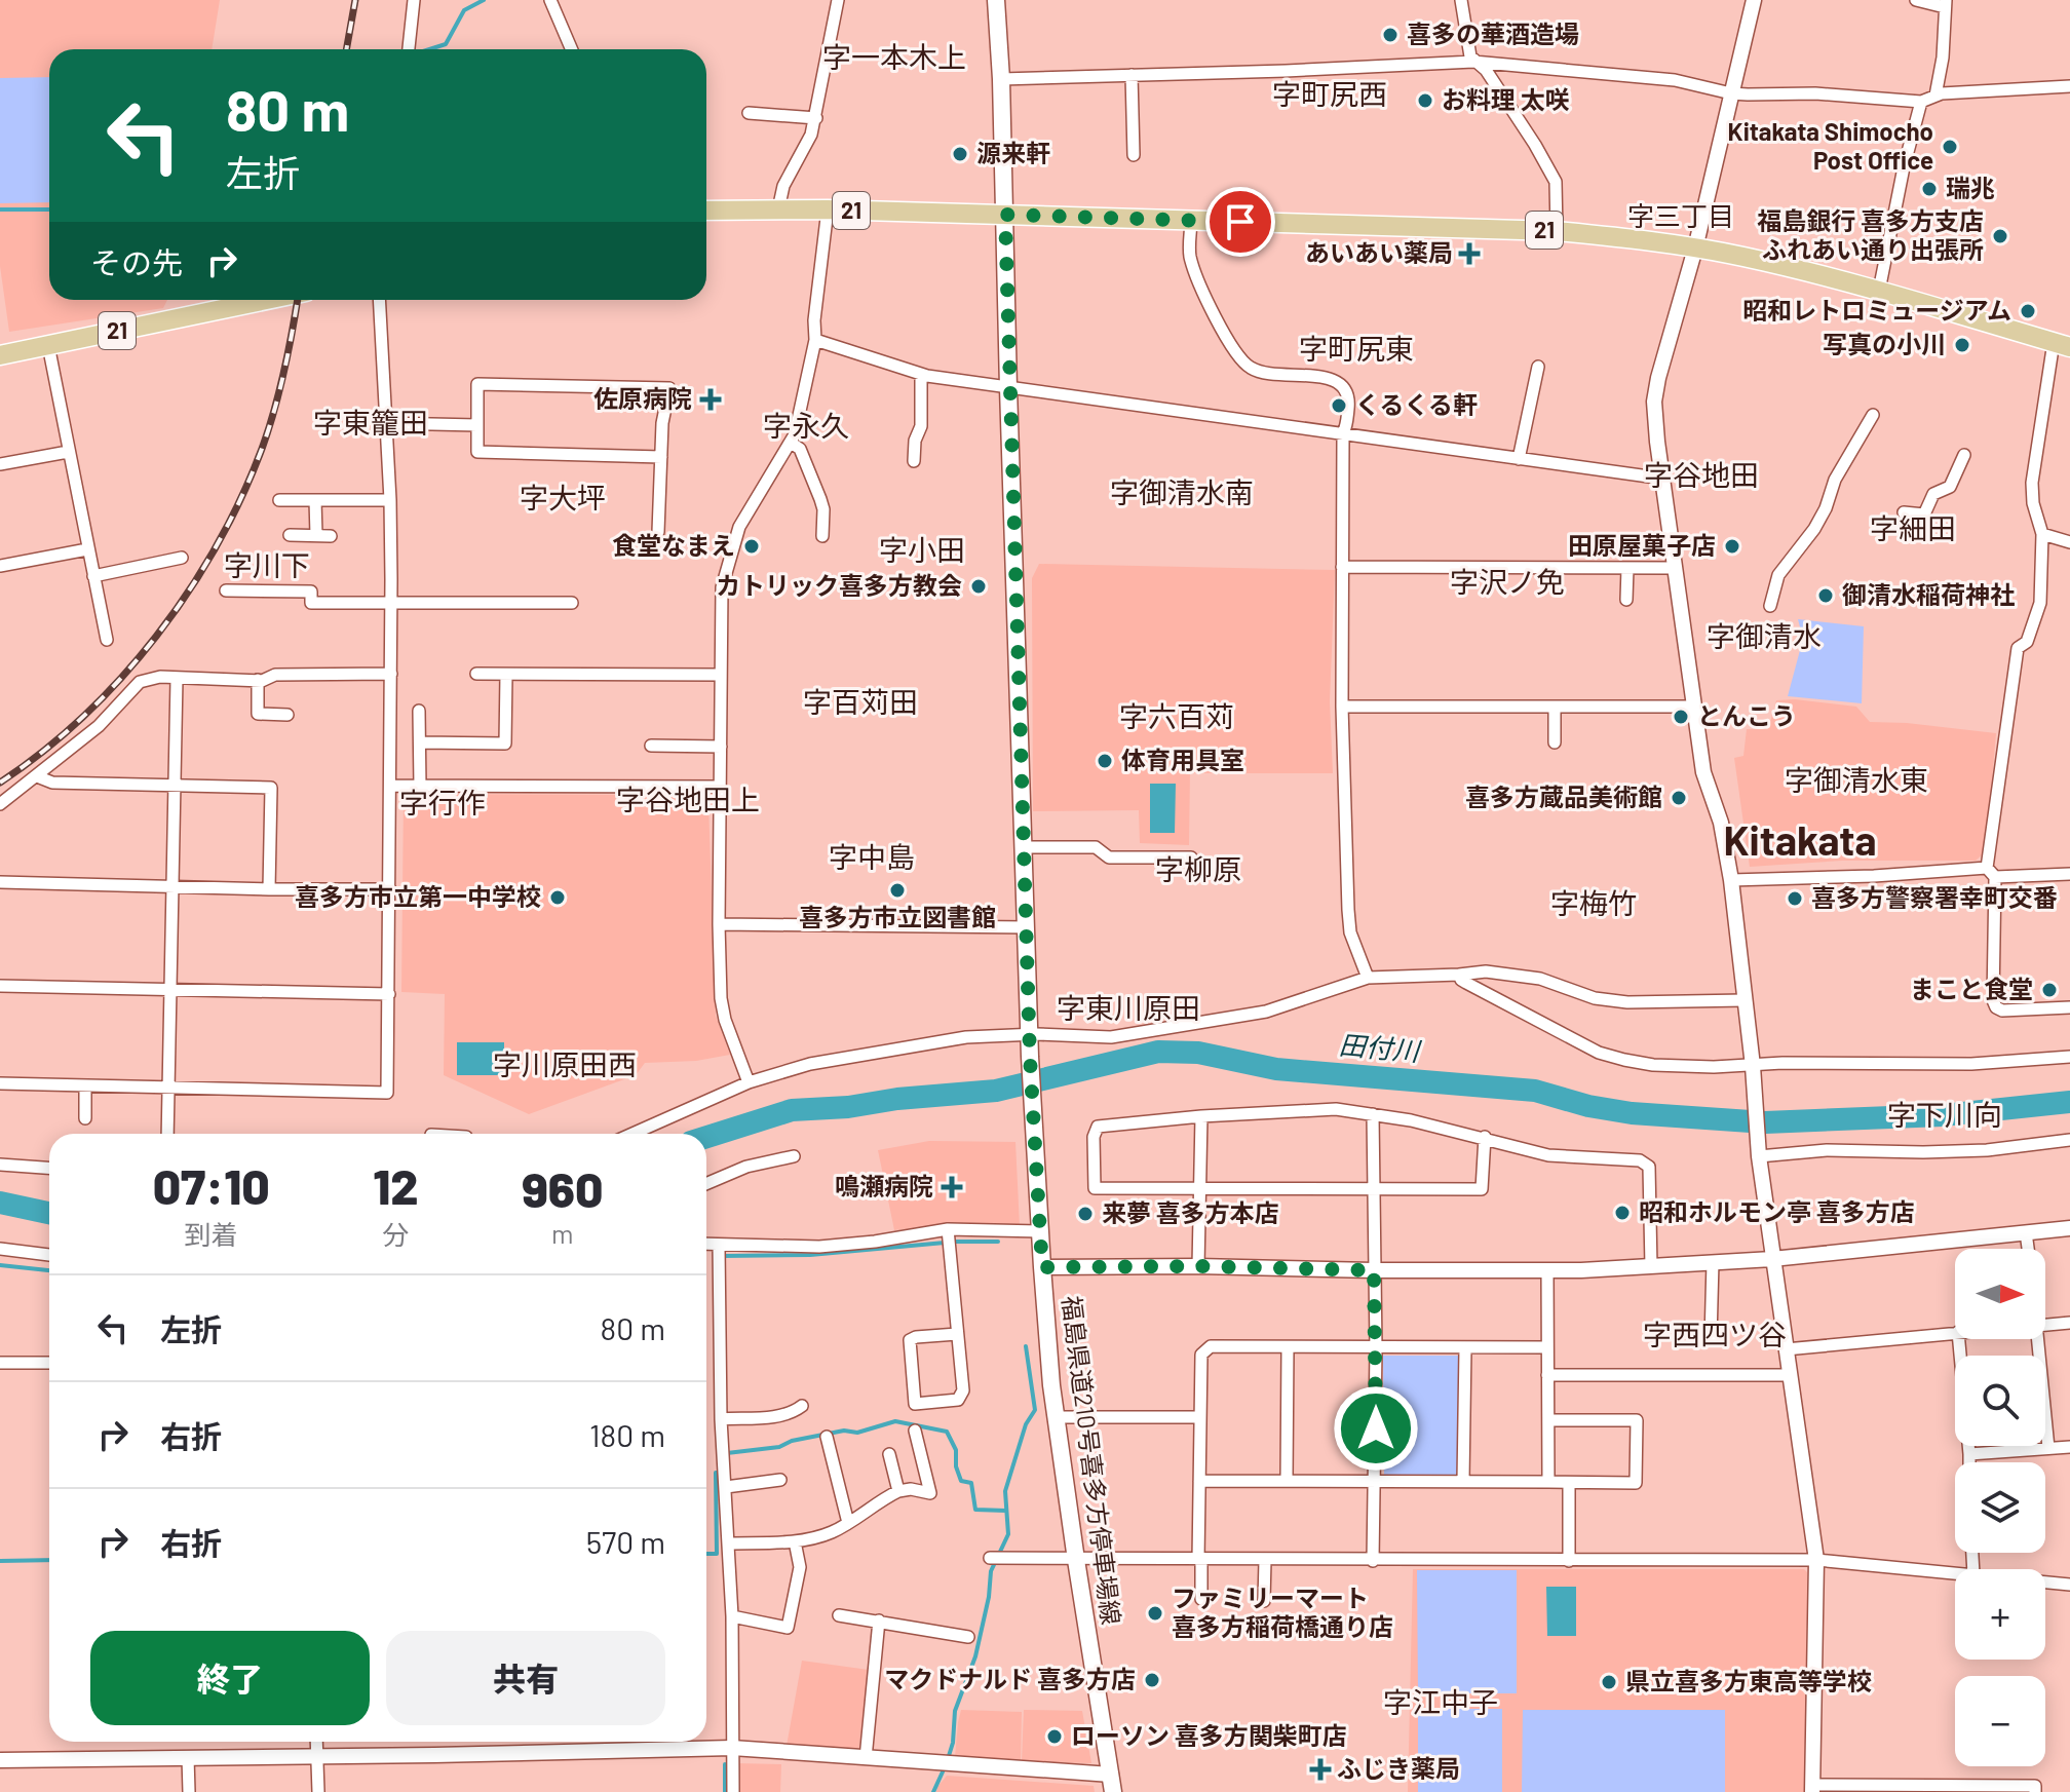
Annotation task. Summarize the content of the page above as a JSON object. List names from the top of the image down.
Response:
{
  "streets": {
    "main road": ["21", "福島県道210号喜多方停車場線"]
  },
  "crossings": [
    ["21", "福島県道210号喜多方停車場線"]
  ],
  "districts": [
    "字一本木上",
    "字町尻西",
    "字三丁目",
    "字町尻東",
    "字東籠田",
    "字永久",
    "字谷地田",
    "字御清水南",
    "字大坪",
    "字細田",
    "字小田",
    "字川下",
    "字沢ノ免",
    "字御清水",
    "字百苅田",
    "字六百苅",
    "字御清水東",
    "字谷地田上",
    "字行作",
    "Kitakata",
    "字中島",
    "字柳原",
    "字梅竹",
    "字東川原田",
    "字川原田西",
    "字下川向",
    "字西四ツ谷",
    "字江中子"
  ],
  "water": ["田付川"],
  "places": {
    "other": [
      "喜多の華酒造場",
      "お料理 太咲",
      "Kitakata Shimocho Post Office",
      "源来軒",
      "瑞兆",
      "福島銀行 喜多方支店 ふれあい通り出張所",
      "昭和レトロミュージアム",
      "写真の小川",
      "くるくる軒",
      "食堂なまえ",
      "田原屋菓子店",
      "カトリック喜多方教会",
      "御清水稲荷神社",
      "とんこう",
      "体育用具室",
      "喜多方蔵品美術館",
      "喜多方市立図書館",
      "喜多方市立第一中学校",
      "喜多方警察署幸町交番",
      "まこと食堂",
      "昭和ホルモン亭 喜多方店",
      "来夢 喜多方本店",
      "ファミリーマート 喜多方稲荷橋通り店",
      "マクドナルド 喜多方店",
      "県立喜多方東高等学校",
      "ローソン 喜多方関柴町店"
    ],
    "health": [
      "あいあい薬局",
      "佐原病院",
      "鳴瀬病院",
      "ふじき薬局"
    ]
  },
  "north": "right",
  "page": {
    "turn": ["80 m", "左折"],
    "then": "その先",
    "eta": [
      "07:10",
      "到着",
      "12",
      "分",
      "960",
      "m"
    ],
    "map_buttons": ["+", "−"],
    "list": [
      {
        "name": "左折",
        "value": "80 m"
      },
      {
        "name": "右折",
        "value": "180 m"
      },
      {
        "name": "右折",
        "value": "570 m"
      }
    ],
    "buttons": ["終了", "共有"]
  }
}
